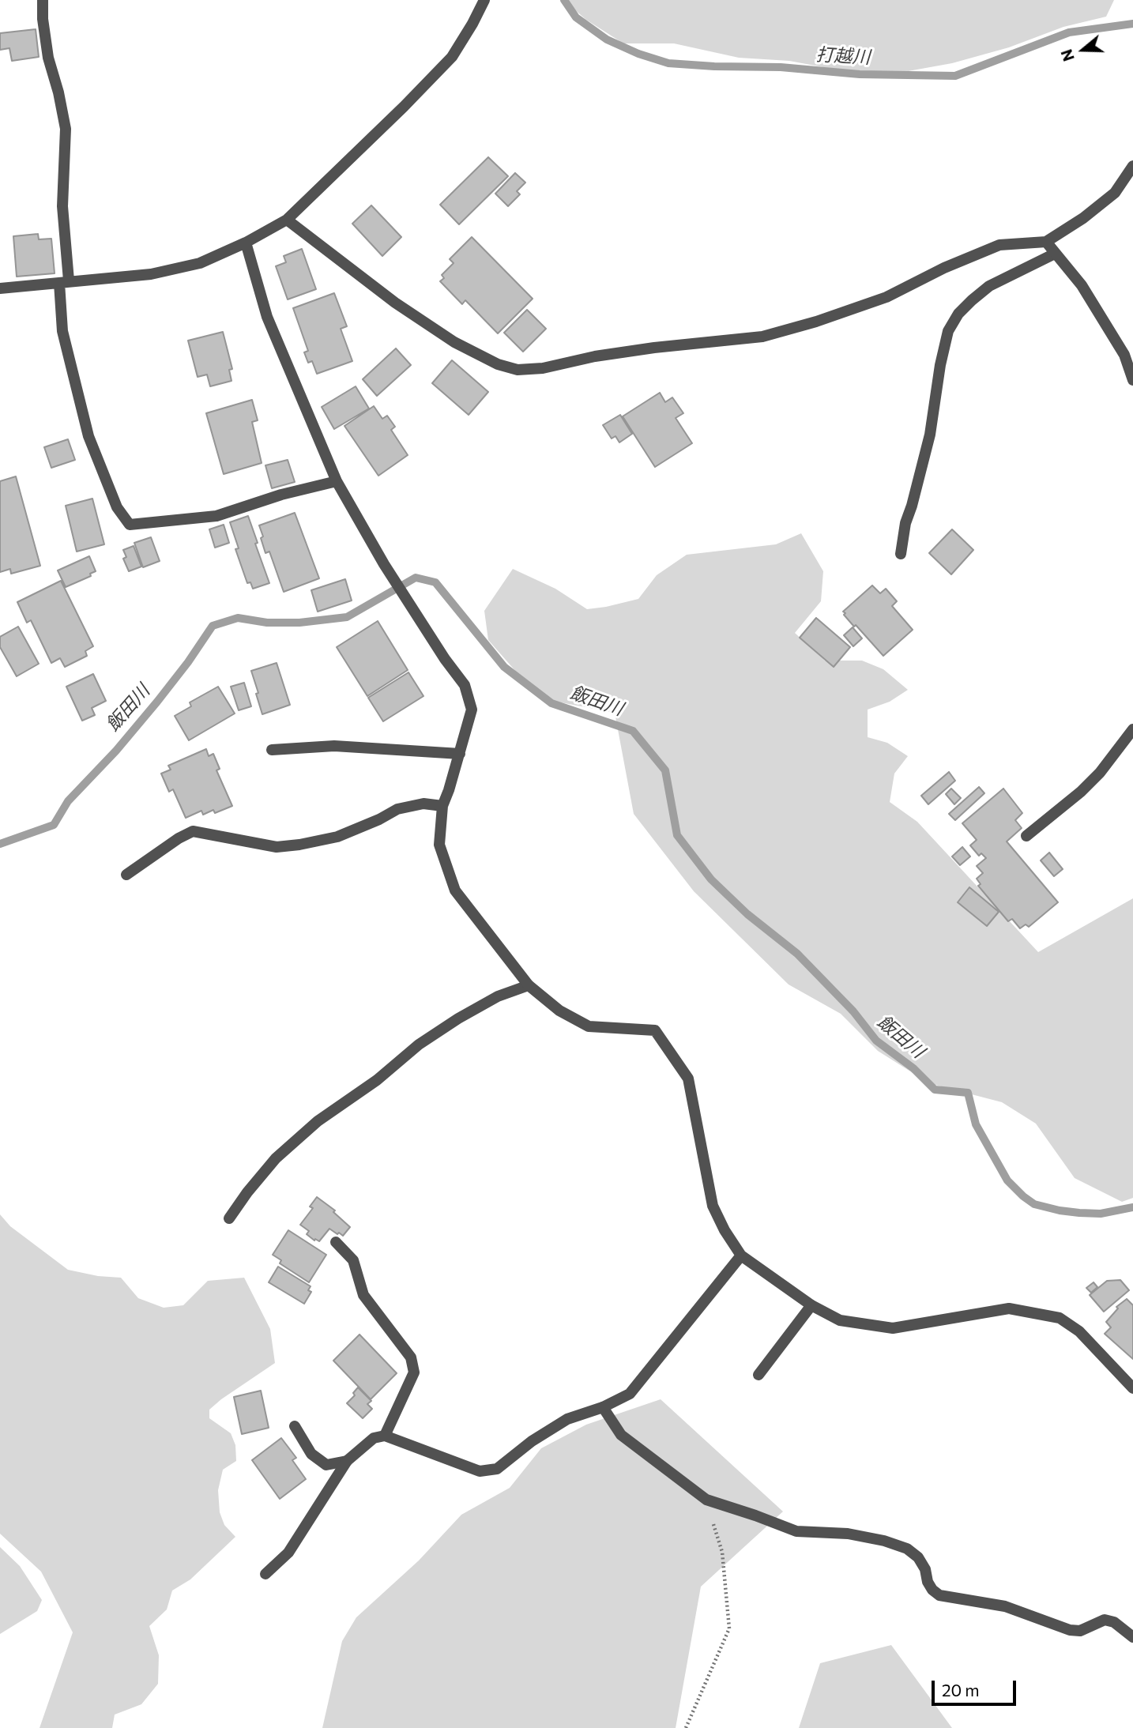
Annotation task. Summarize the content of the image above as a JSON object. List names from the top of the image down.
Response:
{
  "water": ["打越川", "飯田川"],
  "scale_bar": "20 m",
  "north": "left"
}
